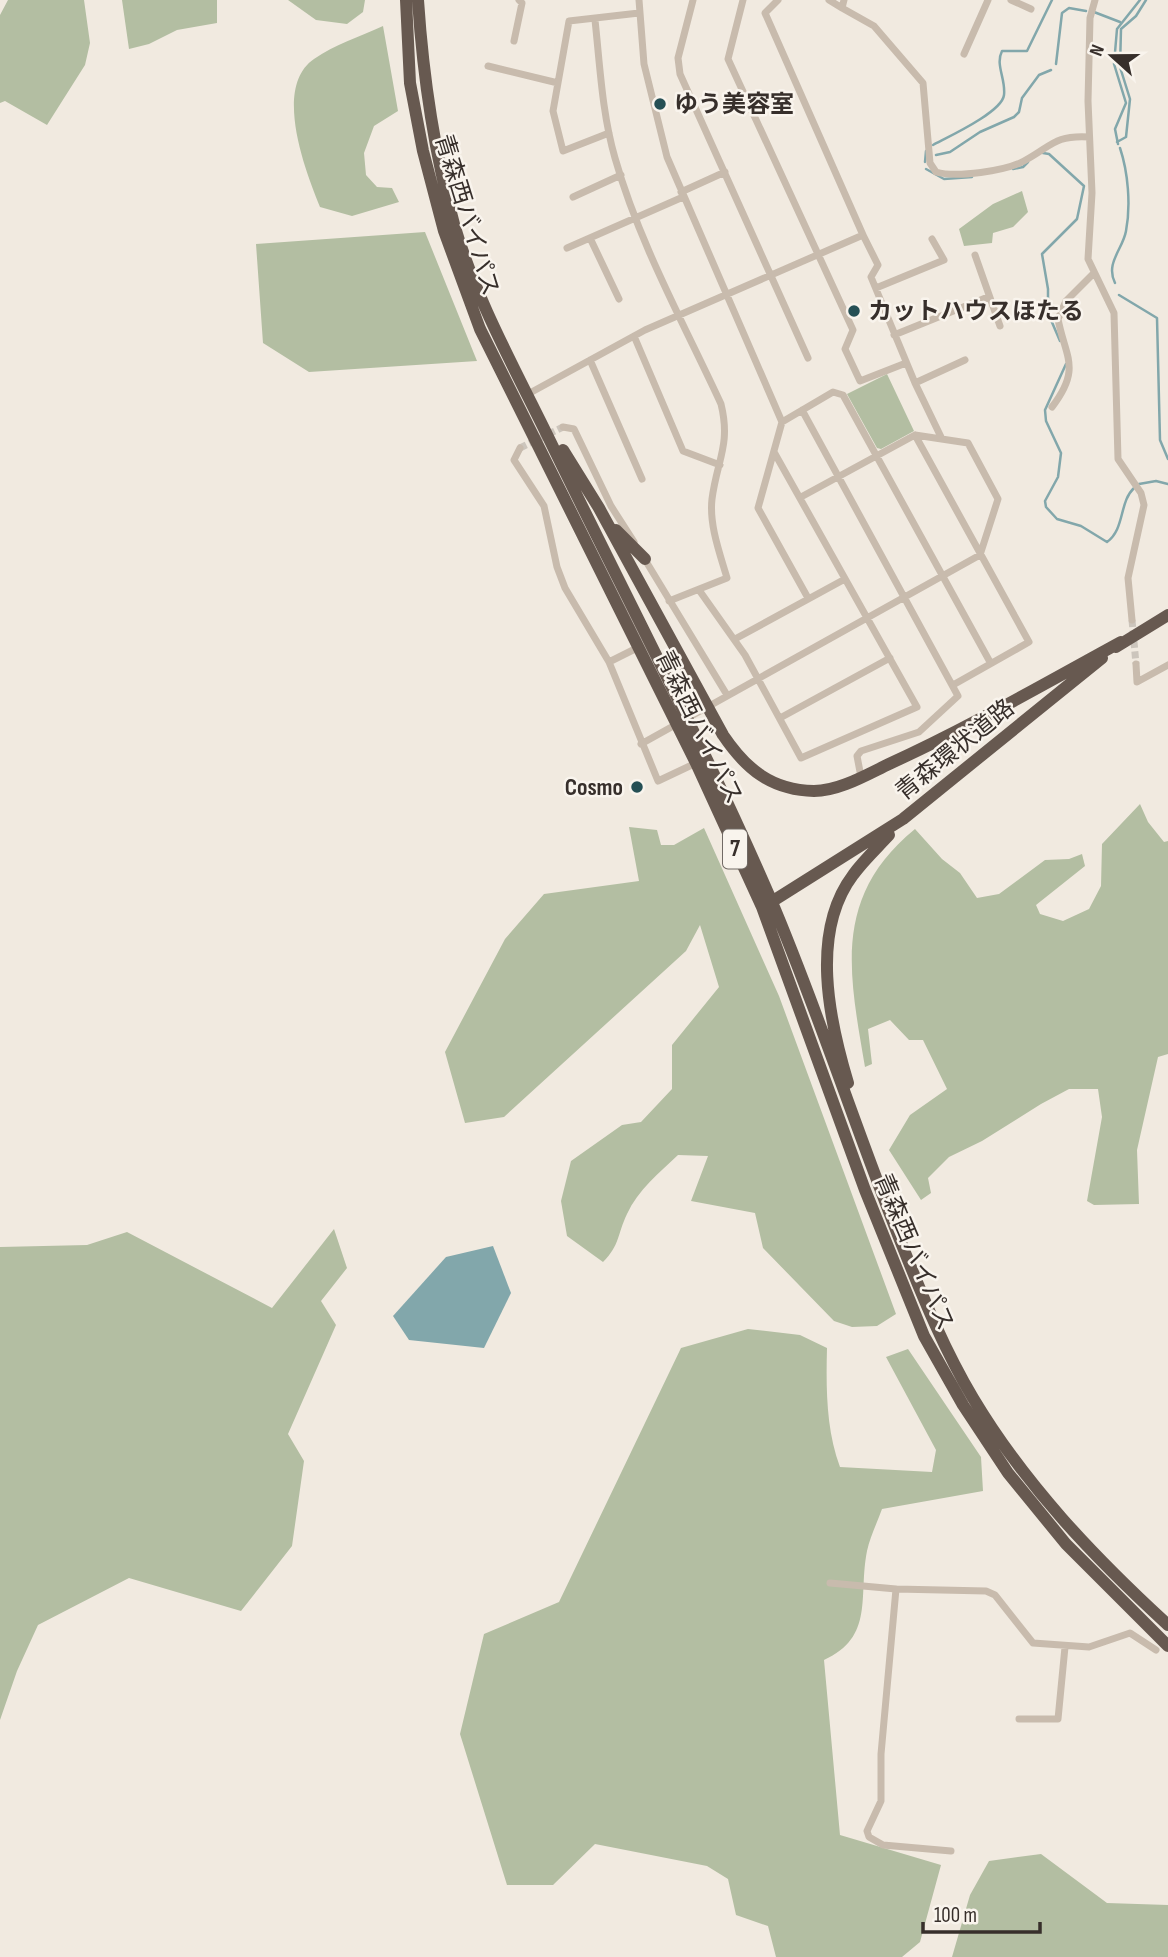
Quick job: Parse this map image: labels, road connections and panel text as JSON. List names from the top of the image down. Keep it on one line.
{"streets":{"highway":["青森西バイパス","青森環状道路","7"]},"crossings":[["青森西バイパス","青森環状道路"]],"places":["ゆう美容室","カットハウスほたる","Cosmo"],"scale_bar":"100 m","north":"left"}
